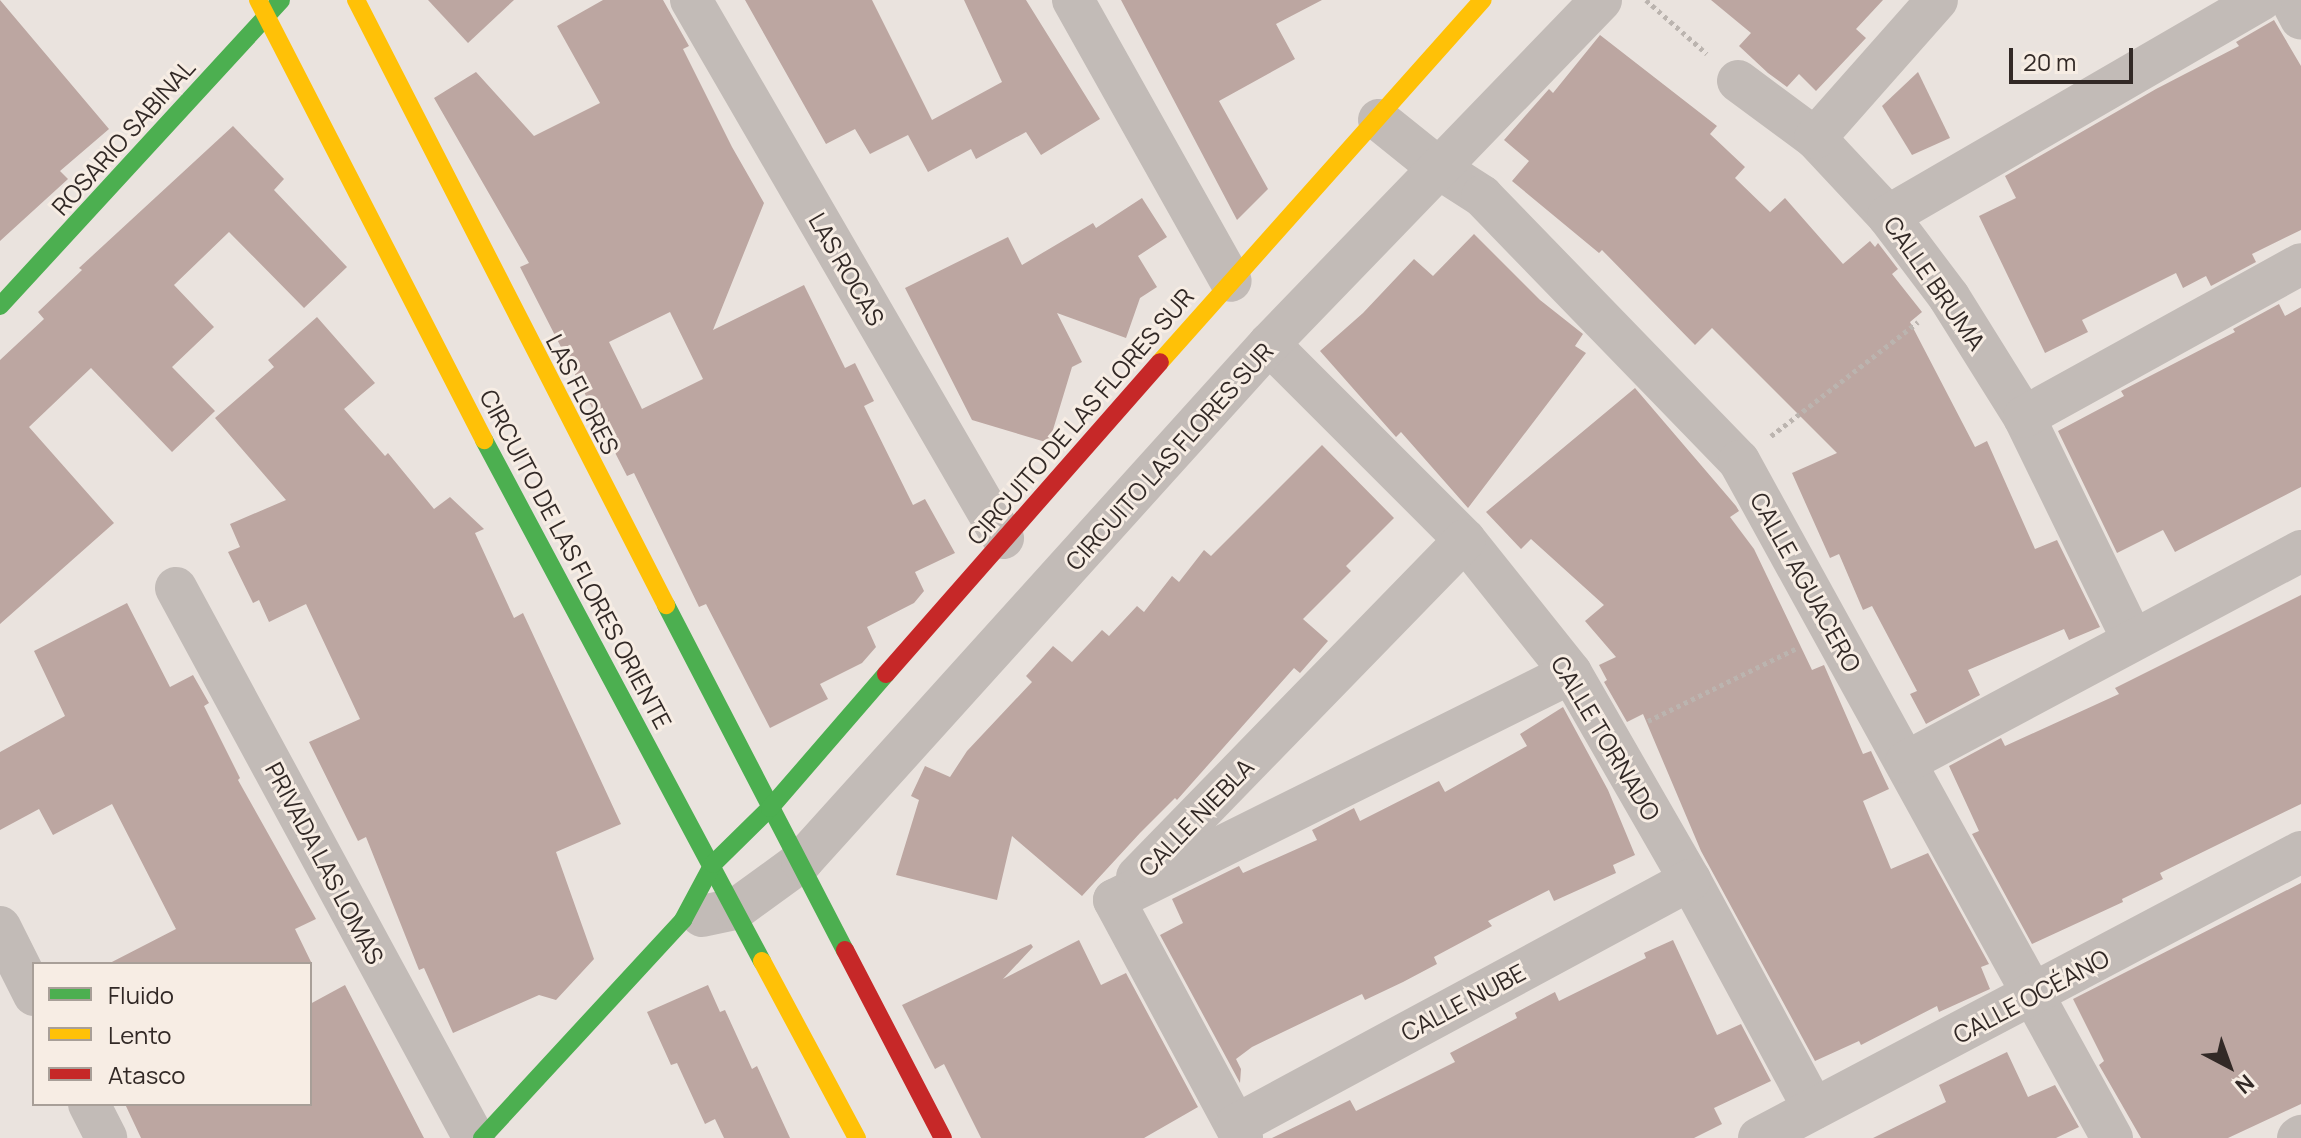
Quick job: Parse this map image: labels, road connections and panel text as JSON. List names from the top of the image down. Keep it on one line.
{"streets":{"main road":["ROSARIO SABINAL","LAS FLORES","CIRCUITO DE LAS FLORES SUR","CIRCUITO DE LAS FLORES ORIENTE"],"street":["LAS ROCAS","CALLE BRUMA","CIRCUITO LAS FLORES SUR","CALLE AGUACERO","CALLE TORNADO","CALLE NIEBLA","PRIVADA LAS LOMAS","CALLE OCÉANO","CALLE NUBE"]},"crossings":[["ROSARIO SABINAL","CIRCUITO DE LAS FLORES ORIENTE"],["LAS ROCAS","CIRCUITO DE LAS FLORES SUR"],["LAS FLORES","CIRCUITO DE LAS FLORES SUR"],["LAS FLORES","CIRCUITO LAS FLORES SUR"],["CIRCUITO DE LAS FLORES SUR","CIRCUITO DE LAS FLORES ORIENTE"],["CIRCUITO DE LAS FLORES SUR","CALLE AGUACERO"],["CIRCUITO LAS FLORES SUR","CIRCUITO DE LAS FLORES ORIENTE"],["CIRCUITO LAS FLORES SUR","CALLE AGUACERO"],["CIRCUITO LAS FLORES SUR","CALLE TORNADO"],["CALLE AGUACERO","CALLE OCÉANO"],["CALLE TORNADO","CALLE NIEBLA"],["CALLE TORNADO","CALLE OCÉANO"],["CALLE TORNADO","CALLE NUBE"]],"legend":["Fluido","Lento","Atasco"],"scale_bar":"20 m","north":"bottom right"}
